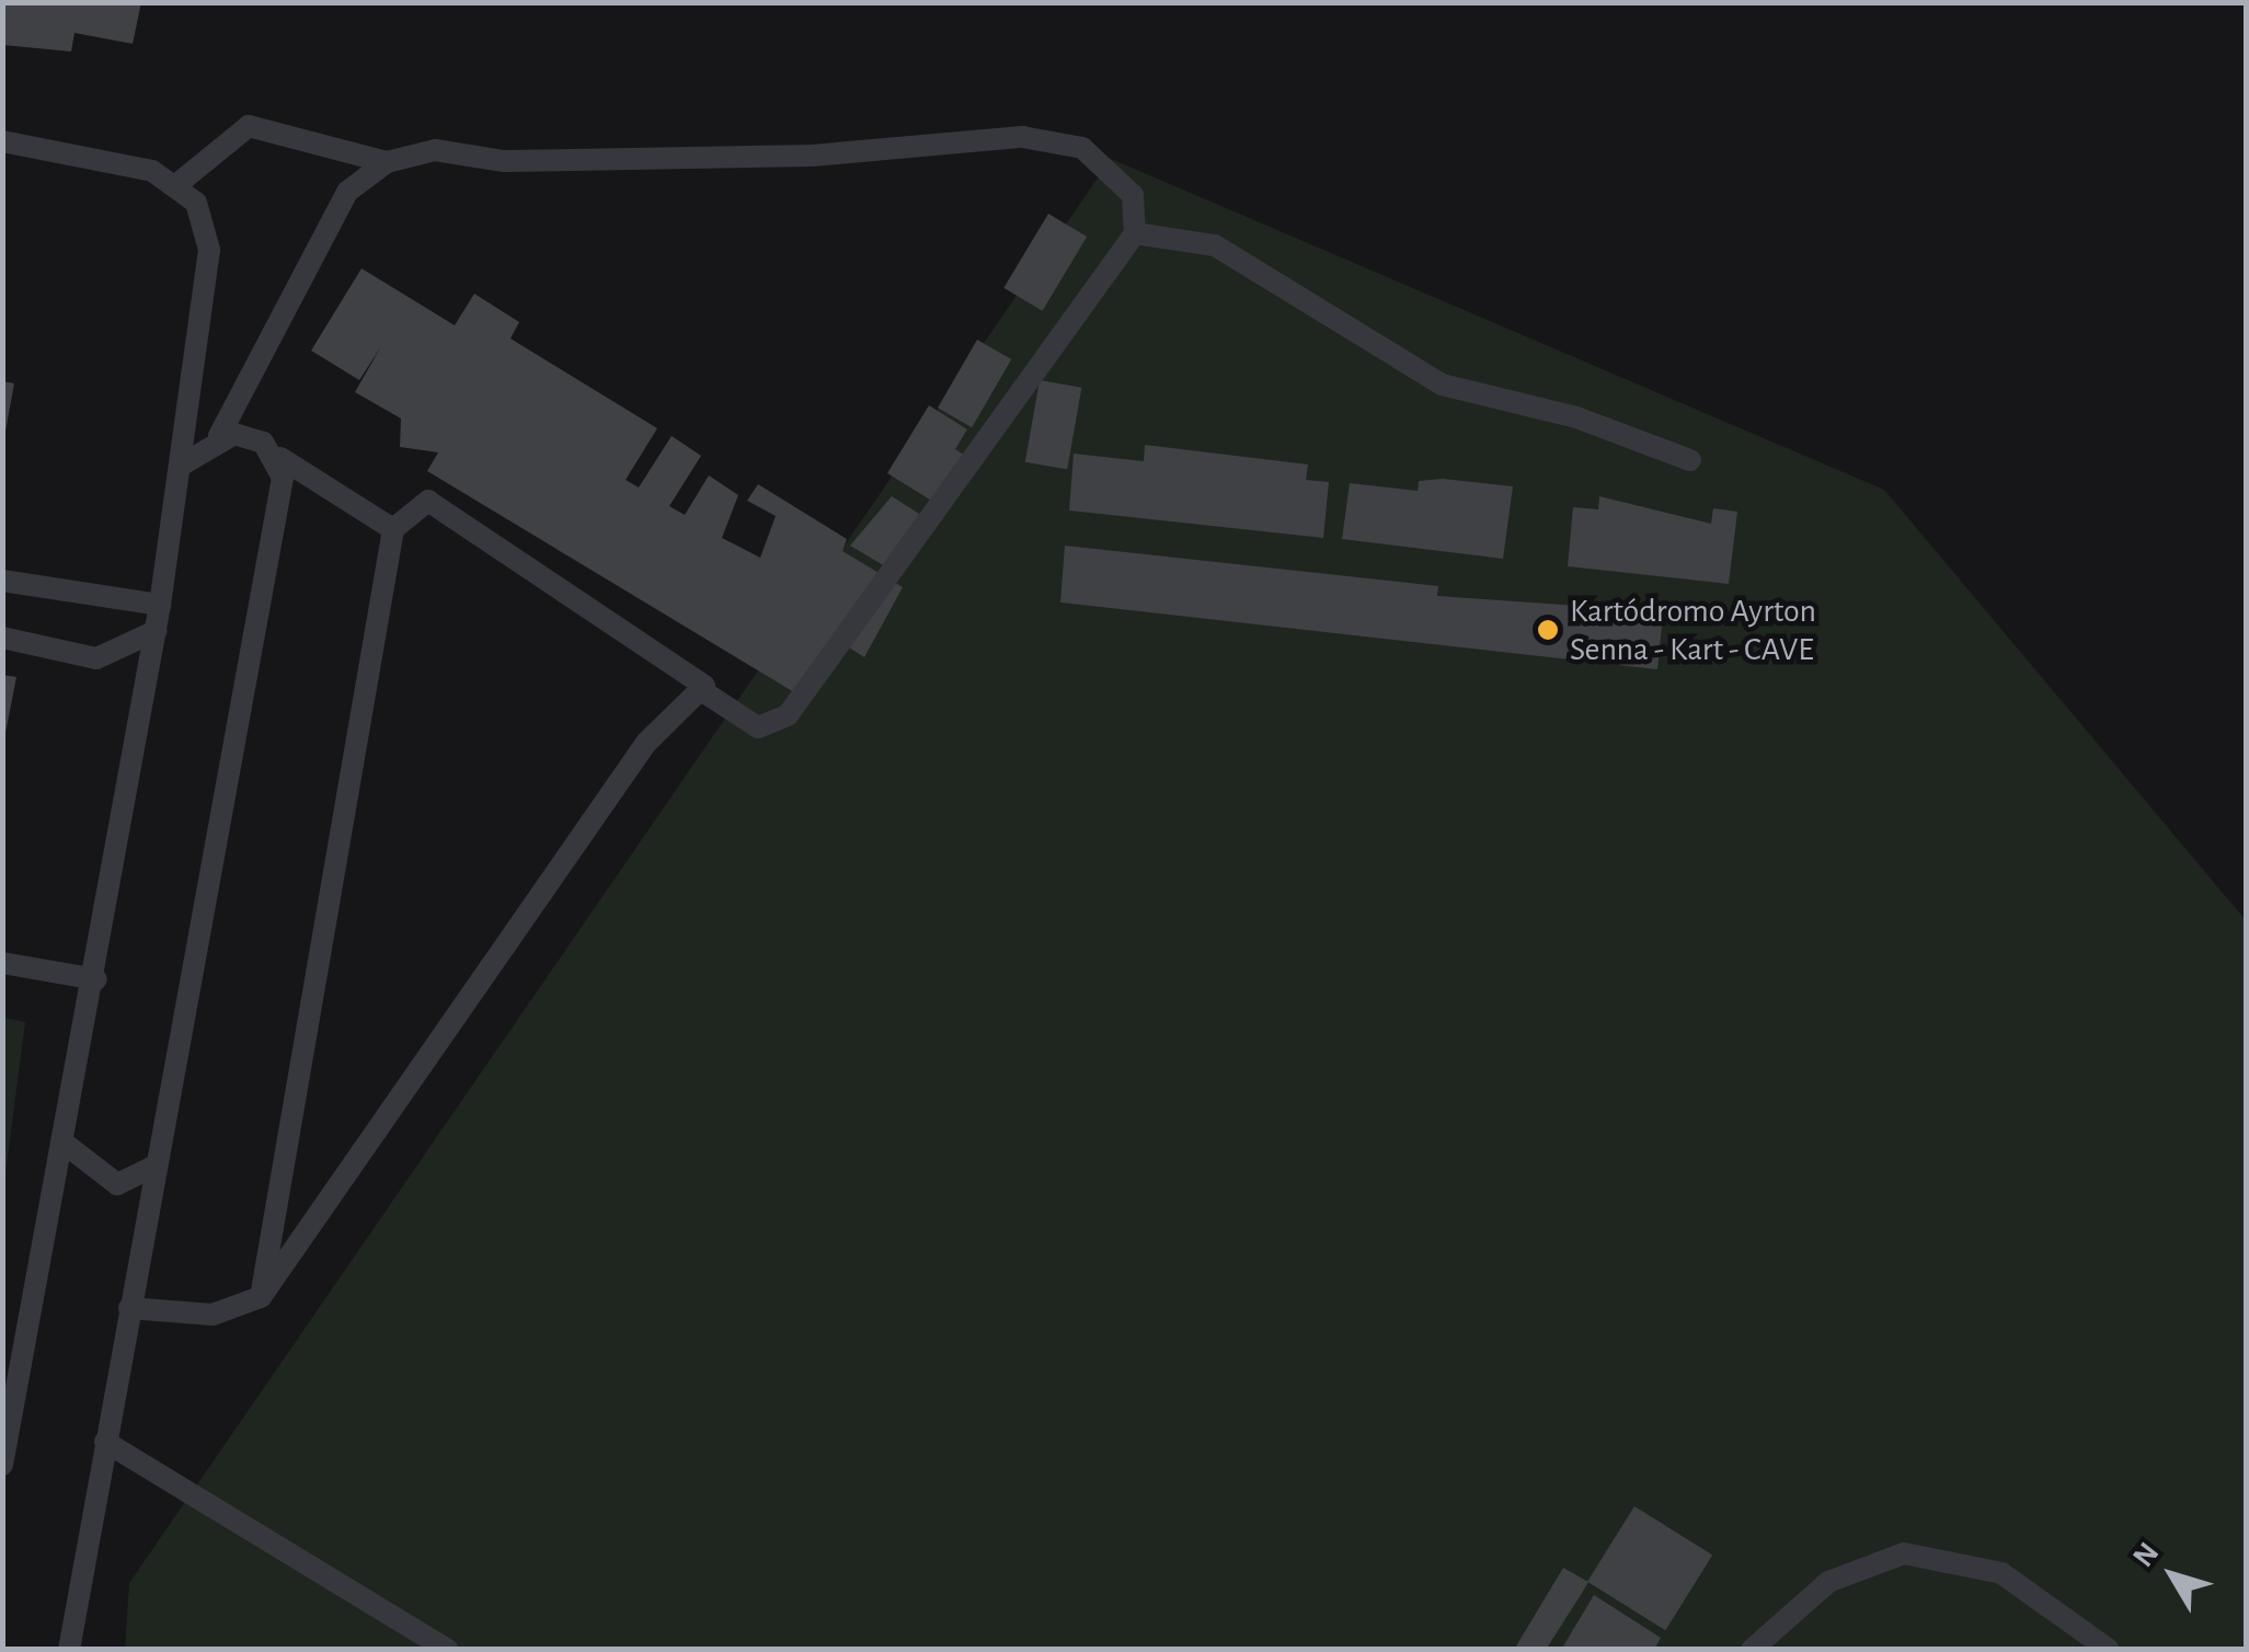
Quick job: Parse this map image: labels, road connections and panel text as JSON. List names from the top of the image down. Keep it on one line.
{"places":["Kartódromo Ayrton Senna - Kart - CAVE"],"north":"top left"}
